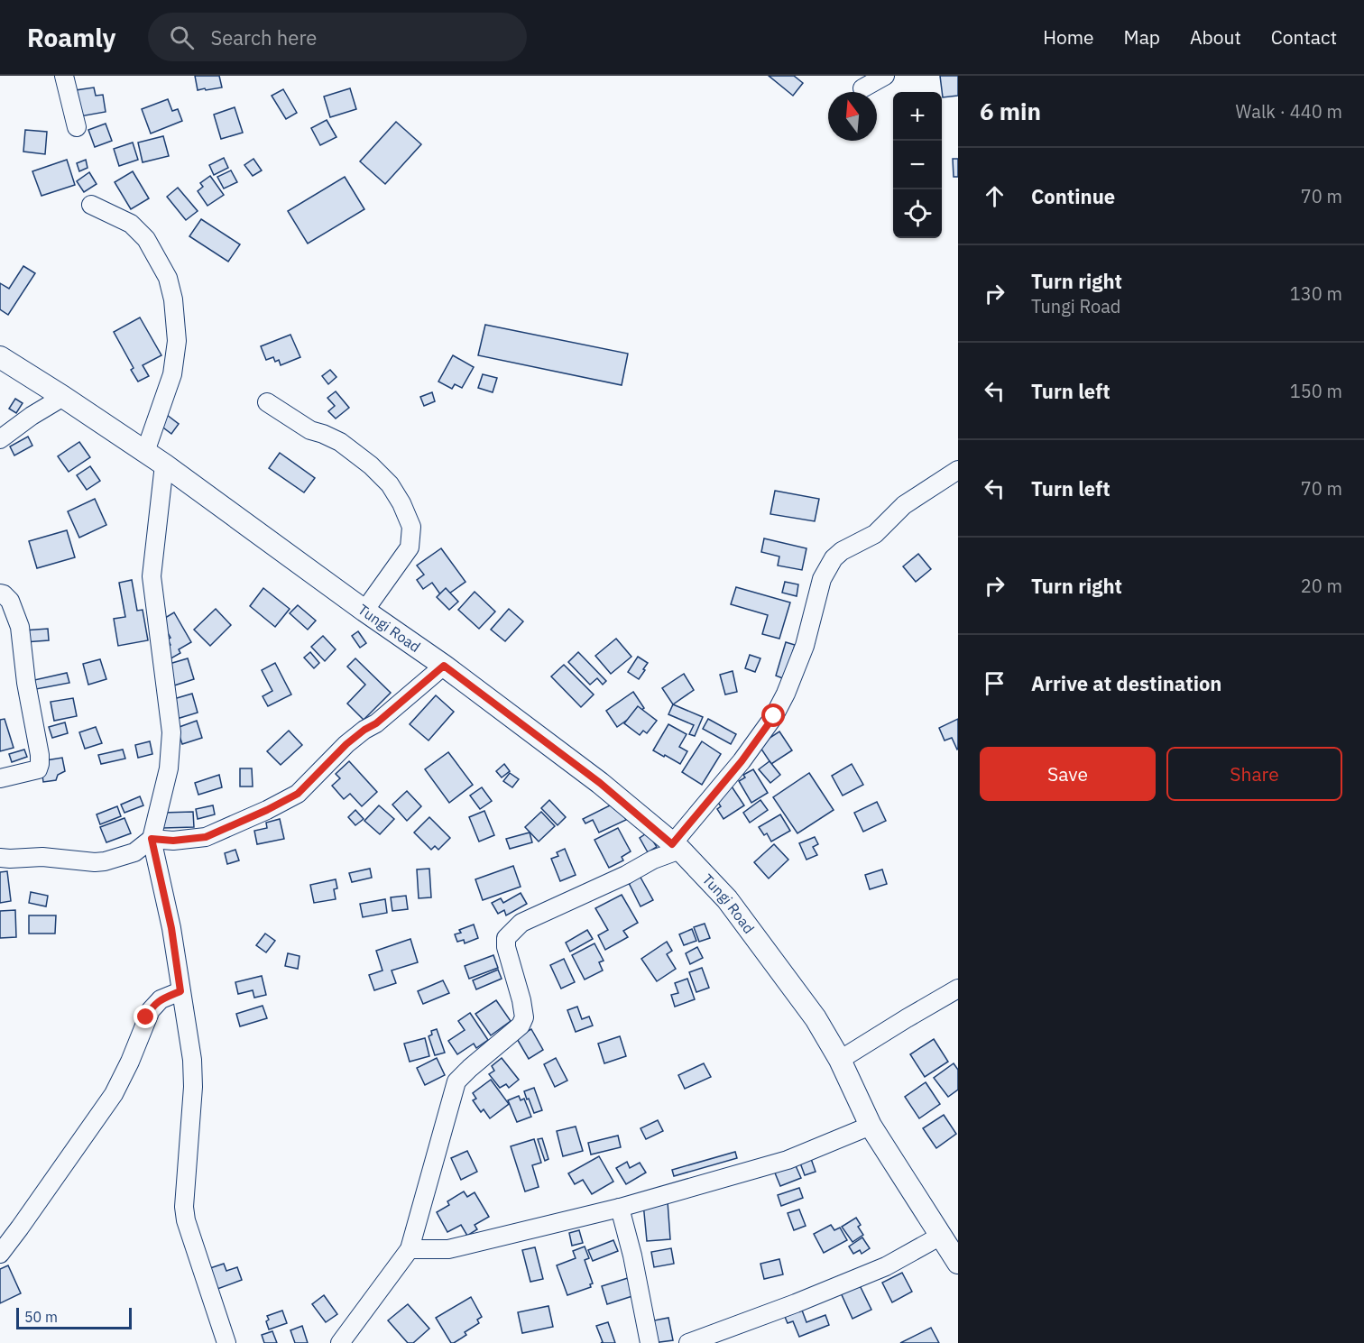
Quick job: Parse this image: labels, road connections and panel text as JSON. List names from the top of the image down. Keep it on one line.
{"streets":{"main road":["Tungi Road"]},"scale_bar":"50 m","north":"top","page":{"header":"Roamly","search":"Search here","nav":["Home","Map","About","Contact"],"heading":["6 min","Walk · 440 m"],"map_buttons":["+","−"],"list":[["Continue","70 m"],["Turn right","Tungi Road","130 m"],["Turn left","150 m"],["Turn left","70 m"],["Turn right","20 m"],"Arrive at destination"],"buttons":["Save","Share"],"scale":"50 m"}}
